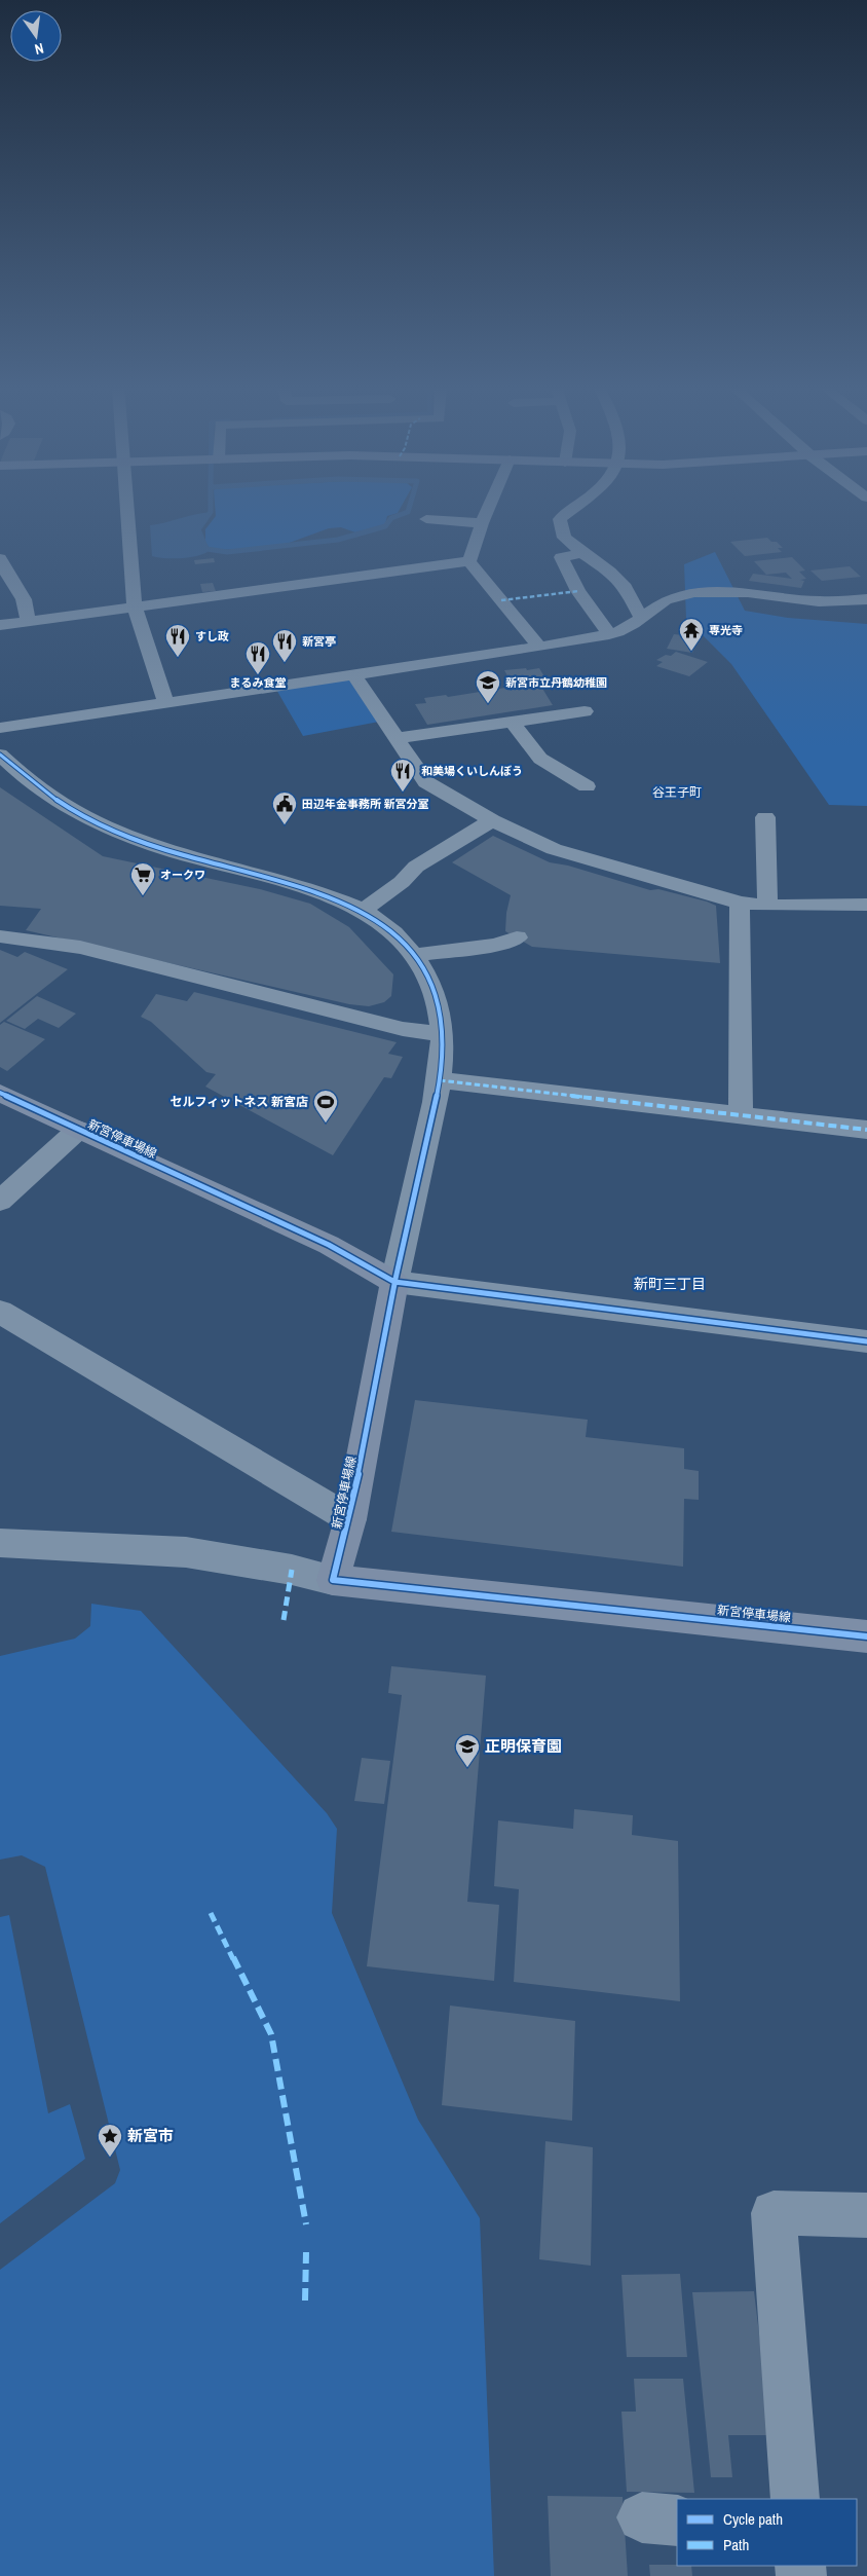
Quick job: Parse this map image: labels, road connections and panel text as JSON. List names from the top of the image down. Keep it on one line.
{"streets":{"main road":["新宮停車場線"]},"districts":["谷王子町","新町三丁目"],"places":{"temple":["専光寺"],"restaurant":["すし政","新宮亭","まるみ食堂","和美場くいしんぼう"],"school or university":["新宮市立丹鶴幼稚園","正明保育園"],"public building":["田辺年金事務所 新宮分室"],"supermarket":["オークワ"],"sports":["セルフィットネス 新宮店"],"place":["新宮市"]},"legend":["Cycle path","Path"],"north":"bottom"}
